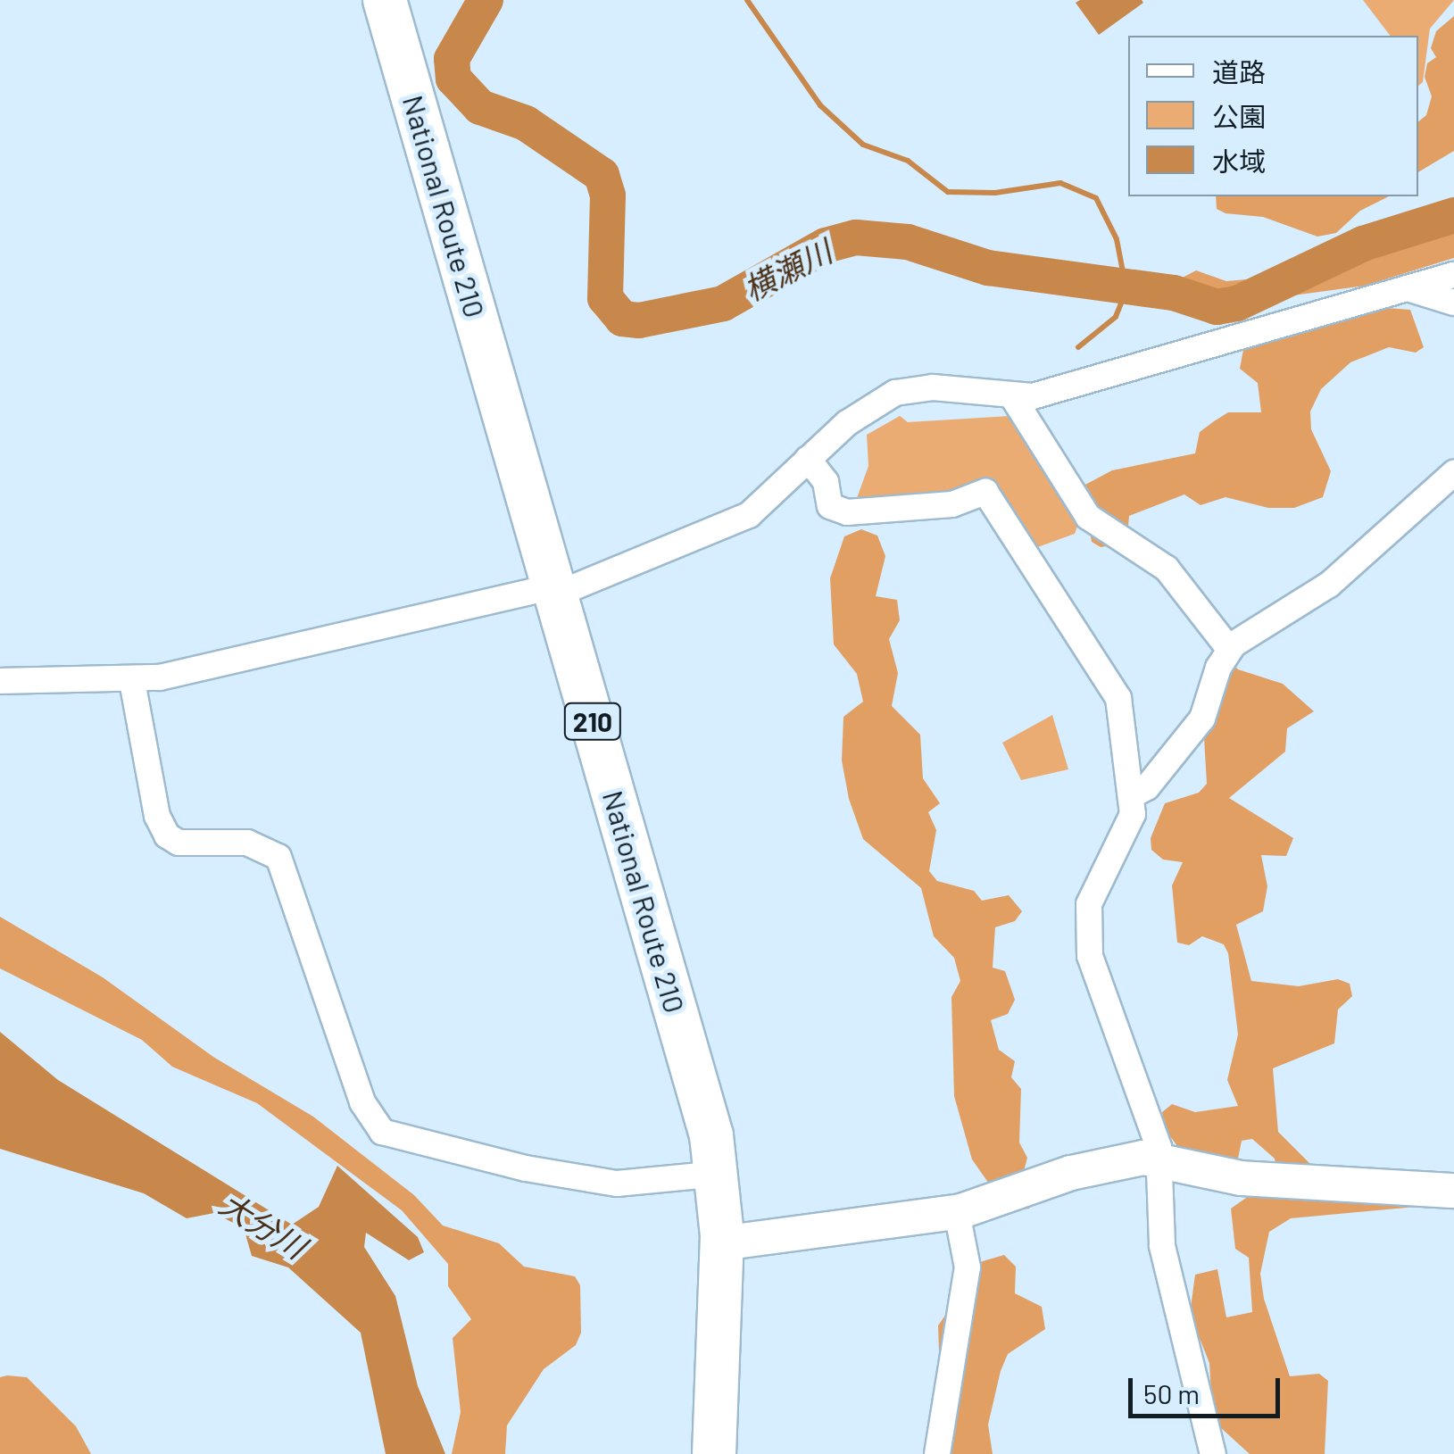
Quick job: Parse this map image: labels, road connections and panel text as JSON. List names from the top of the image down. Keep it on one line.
{"streets":{"highway":["National Route 210","210"]},"water":["横瀬川","大分川"],"legend":["道路","公園","水域"],"scale_bar":"50 m"}
